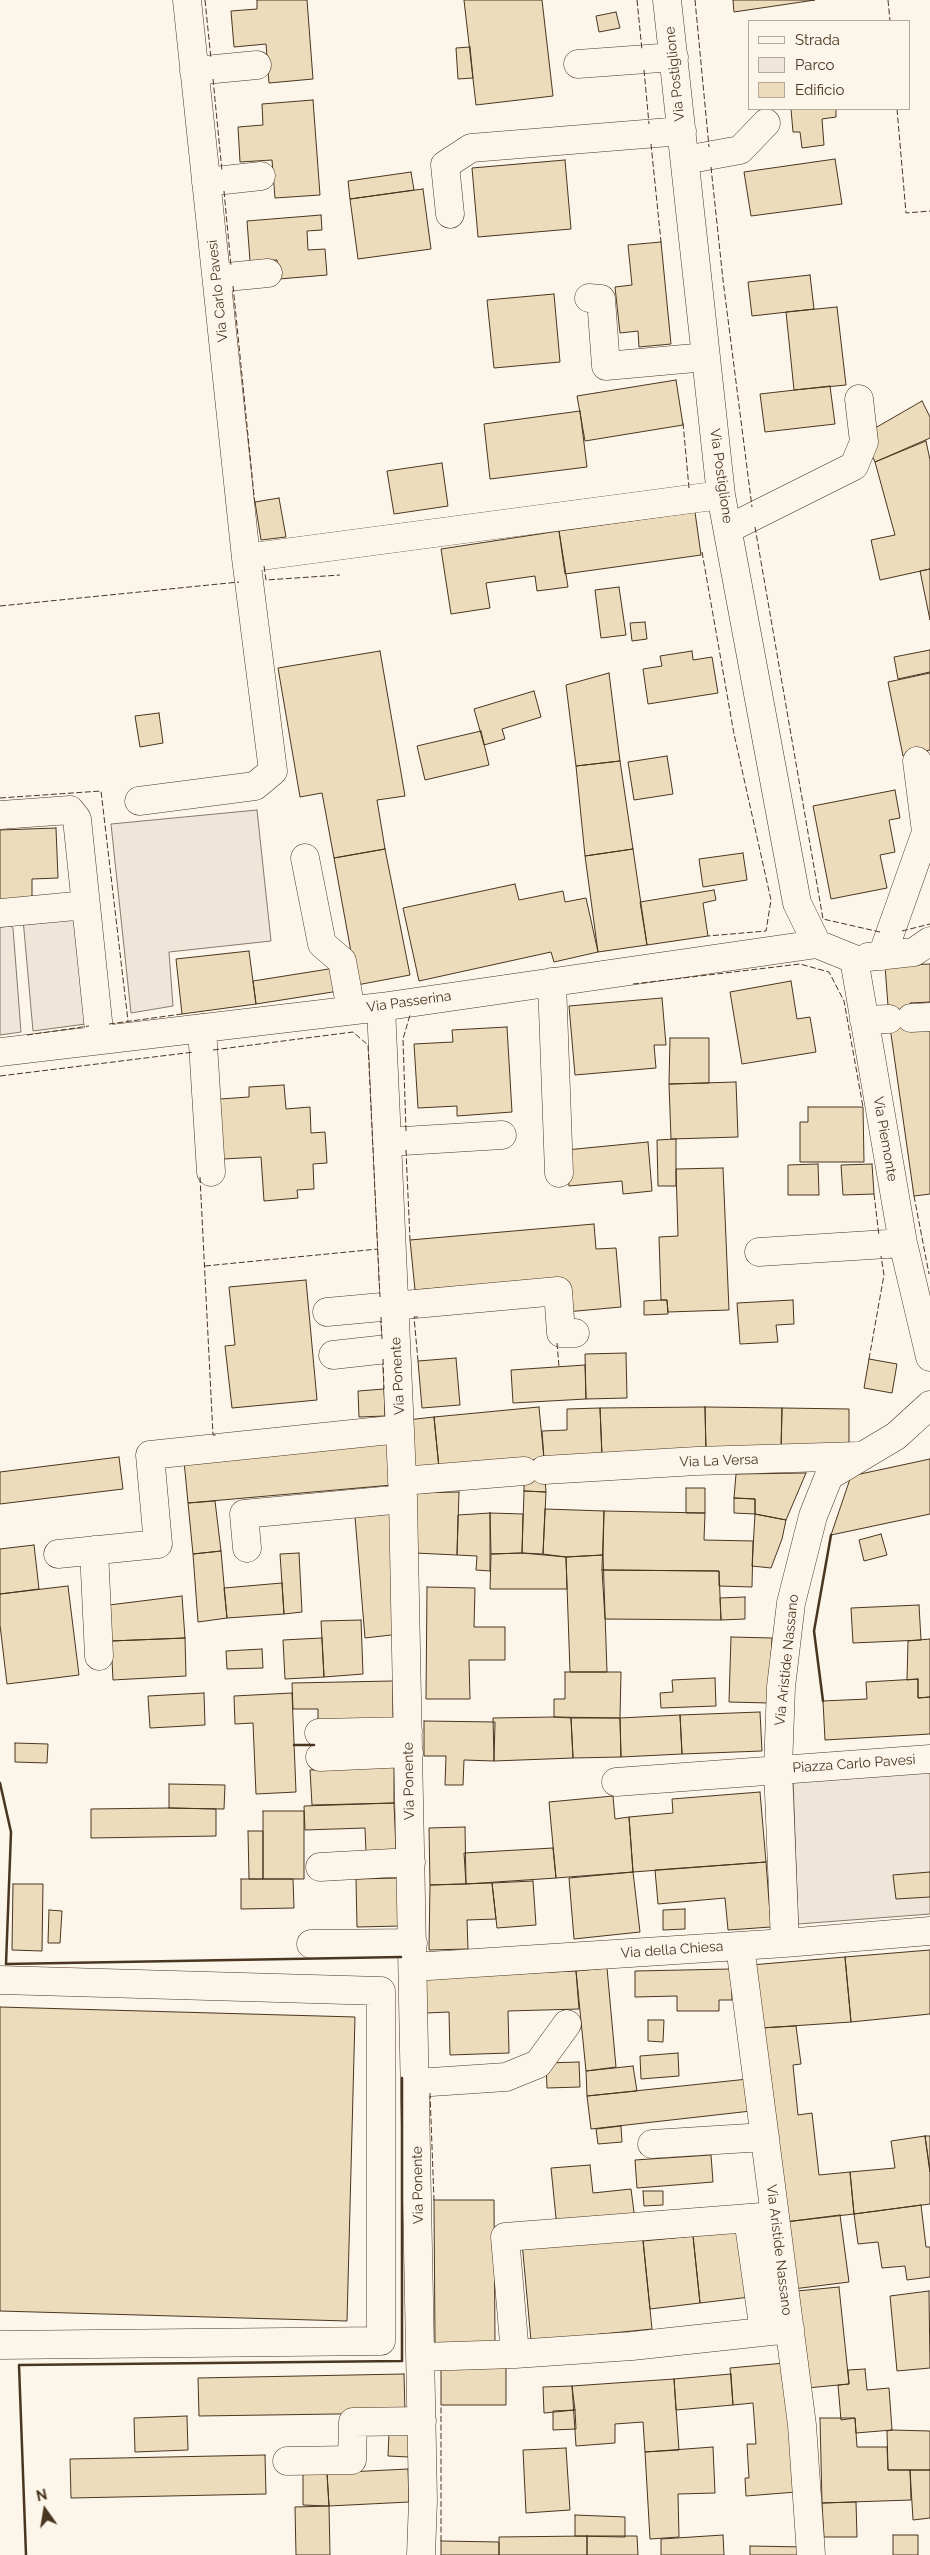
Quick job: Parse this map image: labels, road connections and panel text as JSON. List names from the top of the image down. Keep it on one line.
{"streets":{"street":["Via Postiglione","Via Carlo Pavesi","Via Passerina","Via Piemonte","Via Ponente","Via La Versa","Via Aristide Nassano","Piazza Carlo Pavesi","Via della Chiesa"]},"crossings":[["Via Postiglione","Via Passerina"],["Via Passerina","Via Ponente"],["Via Ponente","Via La Versa"],["Via Ponente","Via della Chiesa"],["Via La Versa","Via Aristide Nassano"],["Via Aristide Nassano","Piazza Carlo Pavesi"],["Via Aristide Nassano","Via della Chiesa"]],"legend":["Strada","Parco","Edificio"],"north":"top"}
